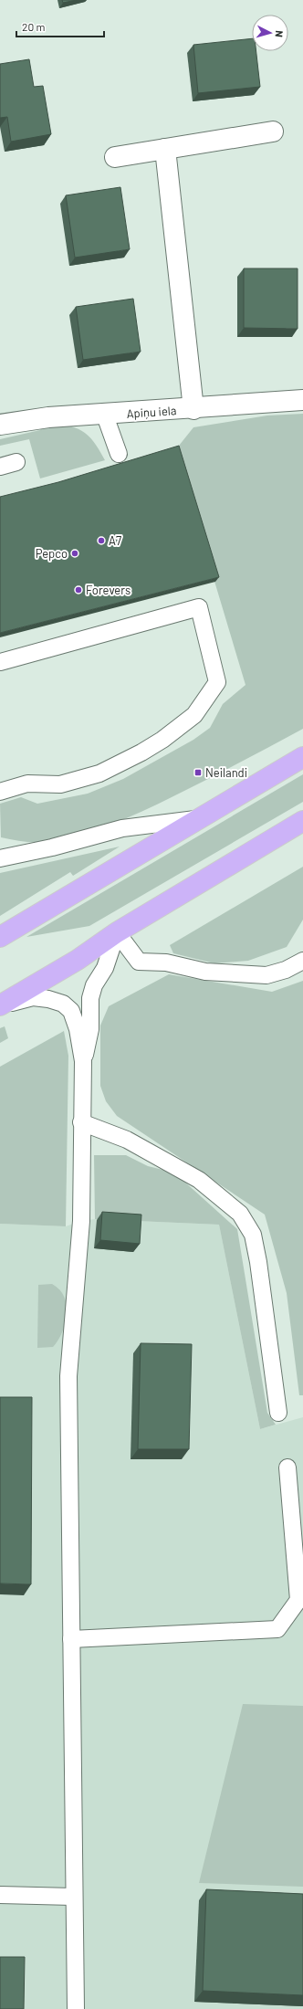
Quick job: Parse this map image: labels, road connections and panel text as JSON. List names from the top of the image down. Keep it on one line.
{"streets":{"street":["Apiņu iela"]},"places":{"other":["A7","Pepco","Forevers"],"transit":["Neilandi"]},"scale_bar":"20 m","north":"right"}
